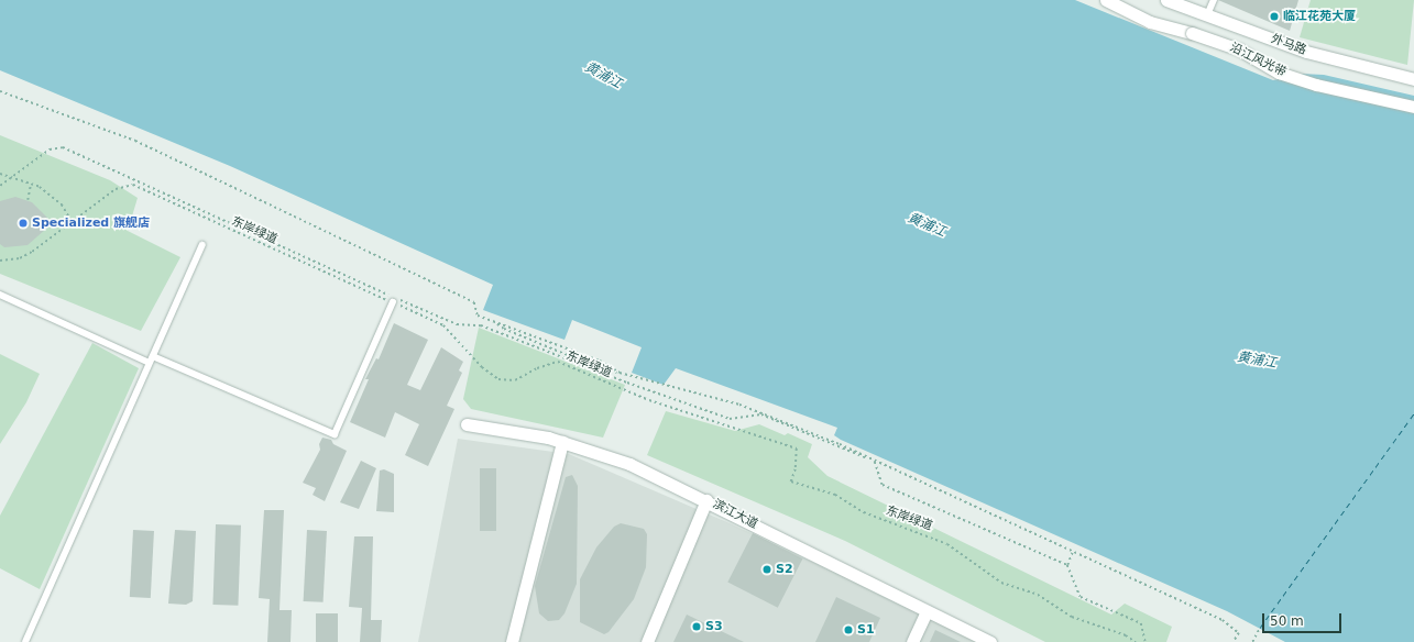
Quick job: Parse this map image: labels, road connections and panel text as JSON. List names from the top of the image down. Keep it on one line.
{"streets":{"street":["外马路","沿江风光带","滨江大道"],"path":["东岸绿道"]},"water":["黄浦江"],"places":["临江花苑大厦","Specialized 旗舰店","S2","S3","S1"],"scale_bar":"50 m"}
